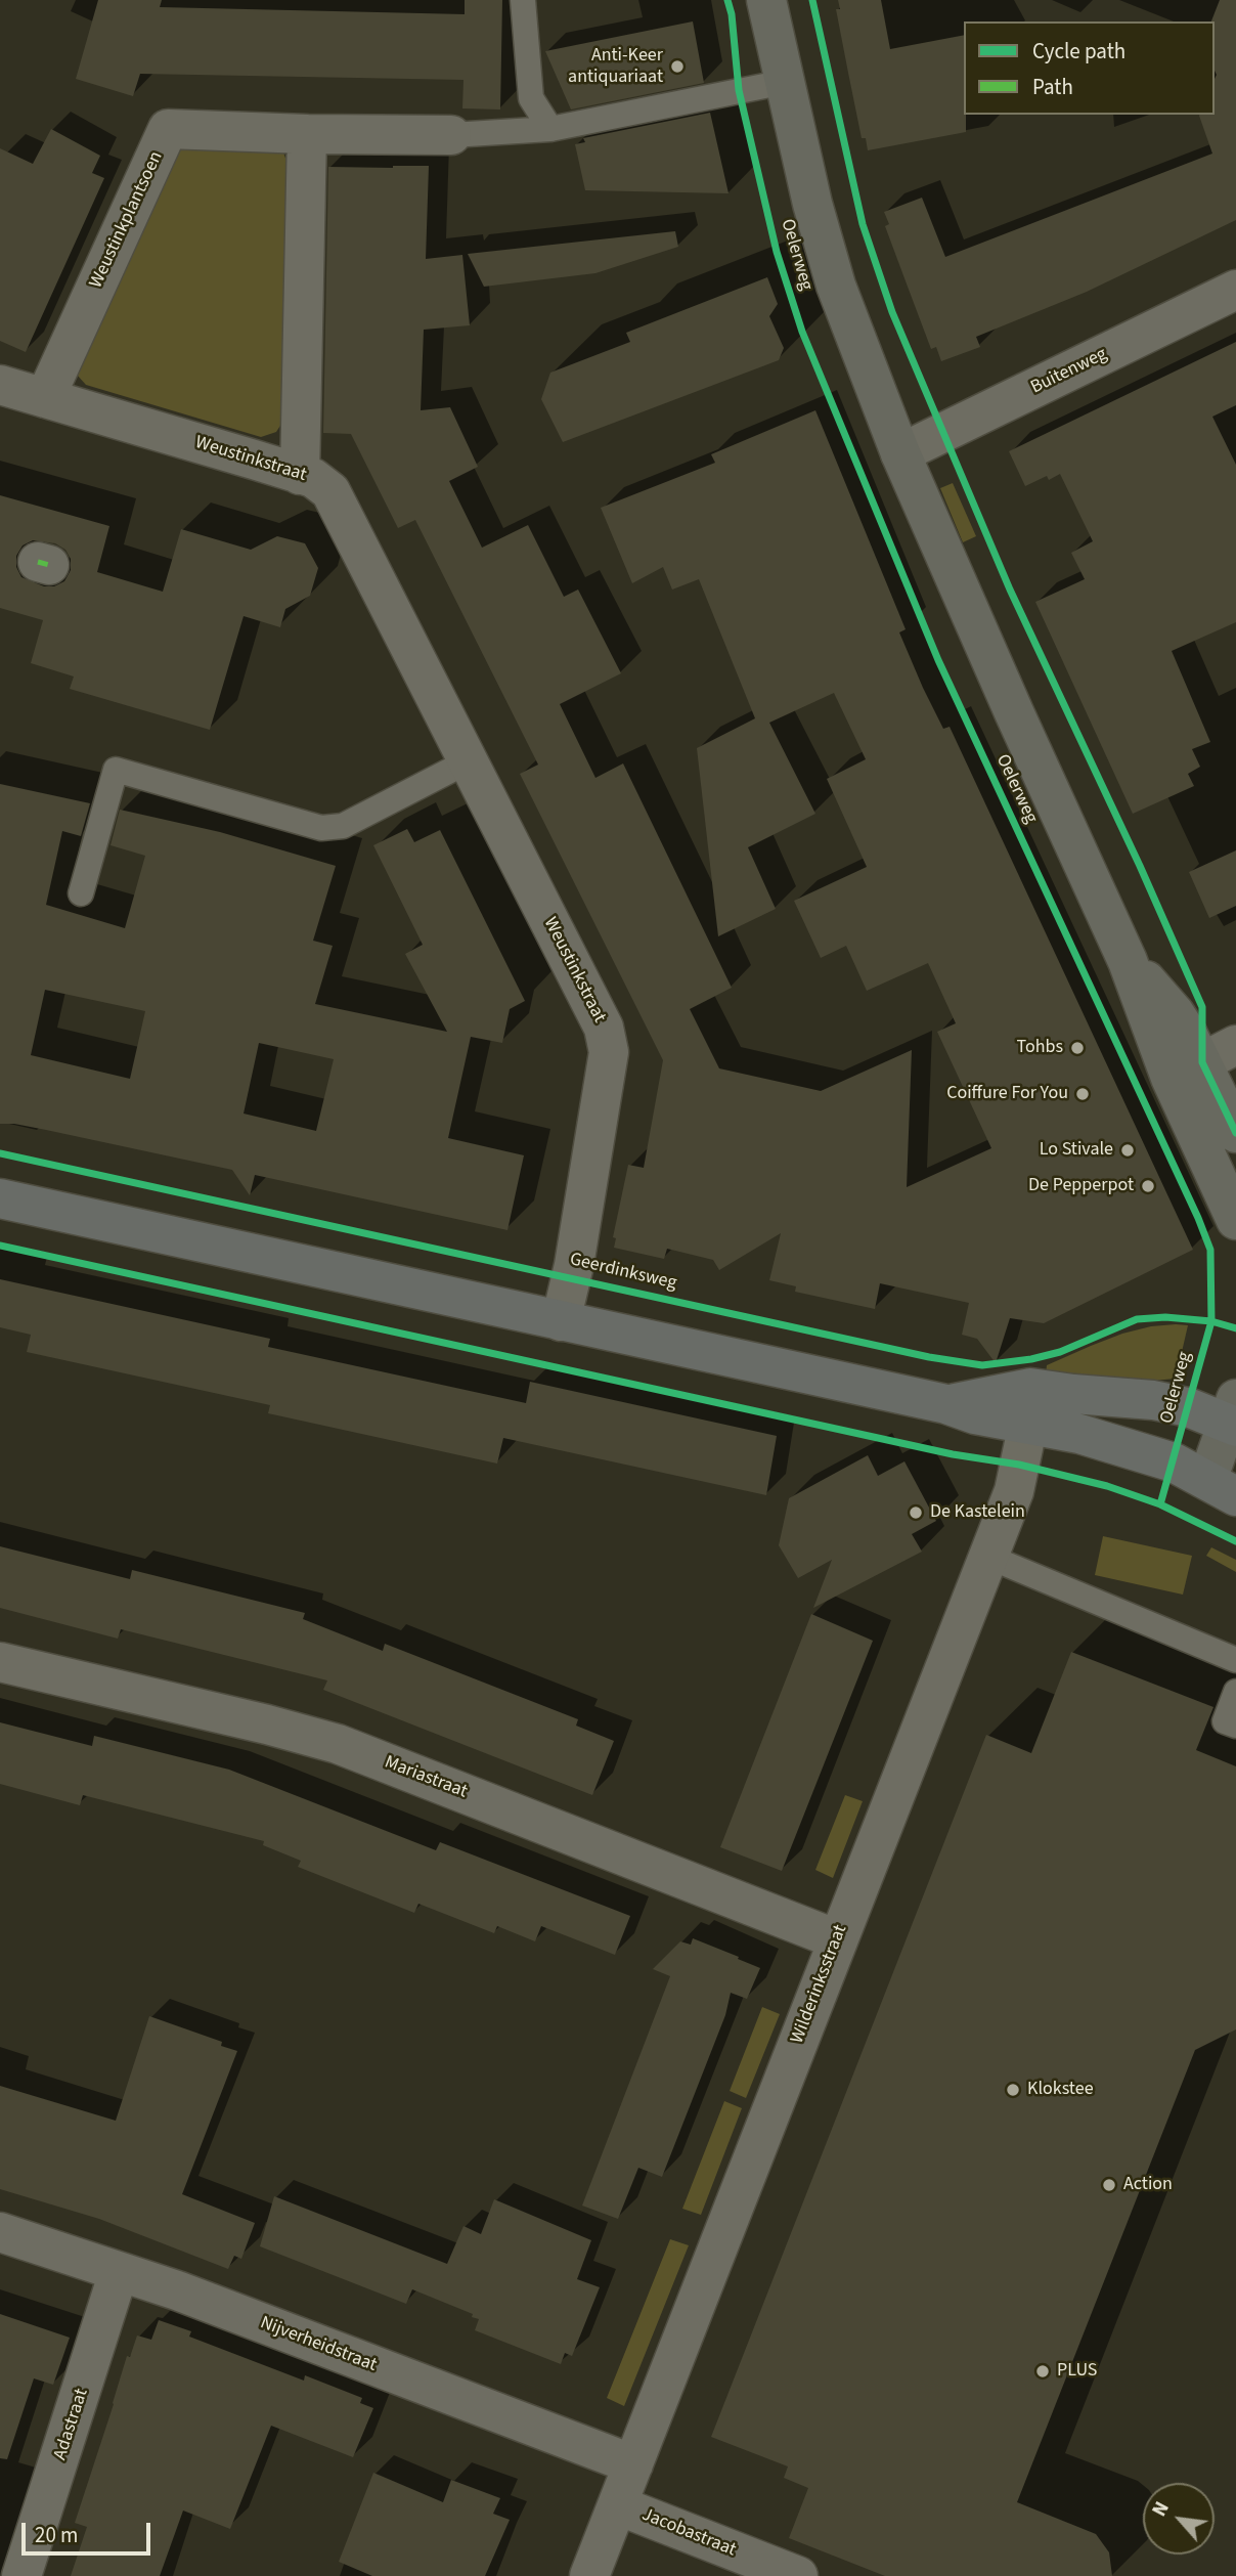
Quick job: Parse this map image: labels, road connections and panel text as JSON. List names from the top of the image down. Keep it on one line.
{"streets":{"main road":["Oelerweg"],"street":["Weustinkplantsoen","Buitenweg","Weustinkstraat","Mariastraat","Wilderinksstraat","Nijverheidstraat","Adastraat","Jacobastraat"],"cycle path":["Geerdinksweg"]},"crossings":[["Weustinkplantsoen","Weustinkstraat"],["Oelerweg","Buitenweg"],["Mariastraat","Wilderinksstraat"],["Wilderinksstraat","Nijverheidstraat"],["Wilderinksstraat","Jacobastraat"],["Nijverheidstraat","Adastraat"]],"places":["Anti-Keer antiquariaat","Tohbs","Coiffure For You","Lo Stivale","De Pepperpot","De Kastelein","Klokstee","Action","PLUS"],"legend":["Cycle path","Path"],"scale_bar":"20 m","north":"top left"}
